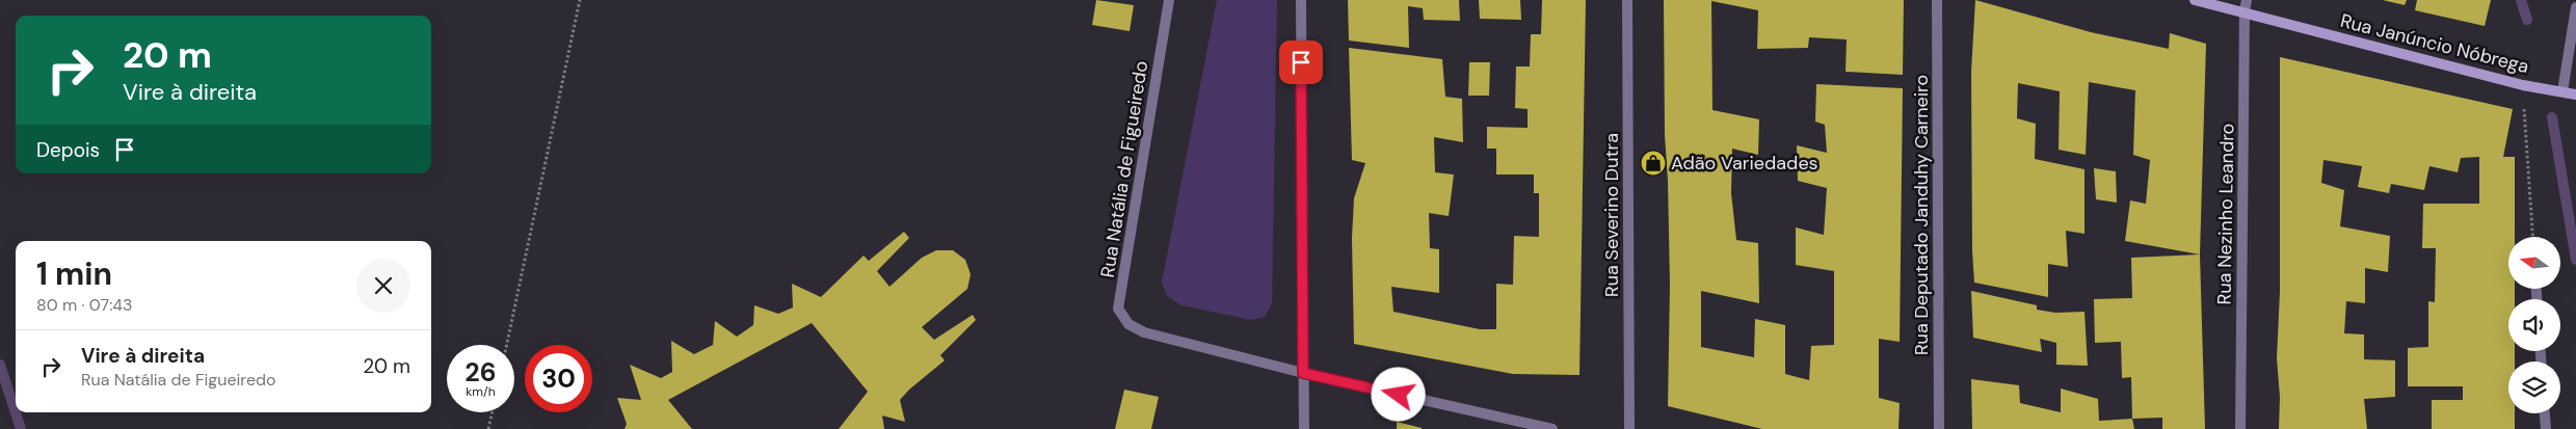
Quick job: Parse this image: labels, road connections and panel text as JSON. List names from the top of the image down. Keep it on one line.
{"streets":{"street":["Rua Janúncio Nóbrega","Rua Natália de Figueiredo","Rua Nezinho Leandro","Rua Severino Dutra","Rua Deputado Janduhy Carneiro"]},"crossings":[["Rua Janúncio Nóbrega","Rua Nezinho Leandro"]],"places":{"shop":["Adão Variedades"]},"north":"left","page":{"turn":["20 m","Vire à direita"],"then":"Depois","heading":["1 min","80 m · 07:43"],"list":[{"name":"Vire à direita","note":"Rua Natália de Figueiredo","value":"20 m"}],"speed":"26 km/h","limit":"30"}}
